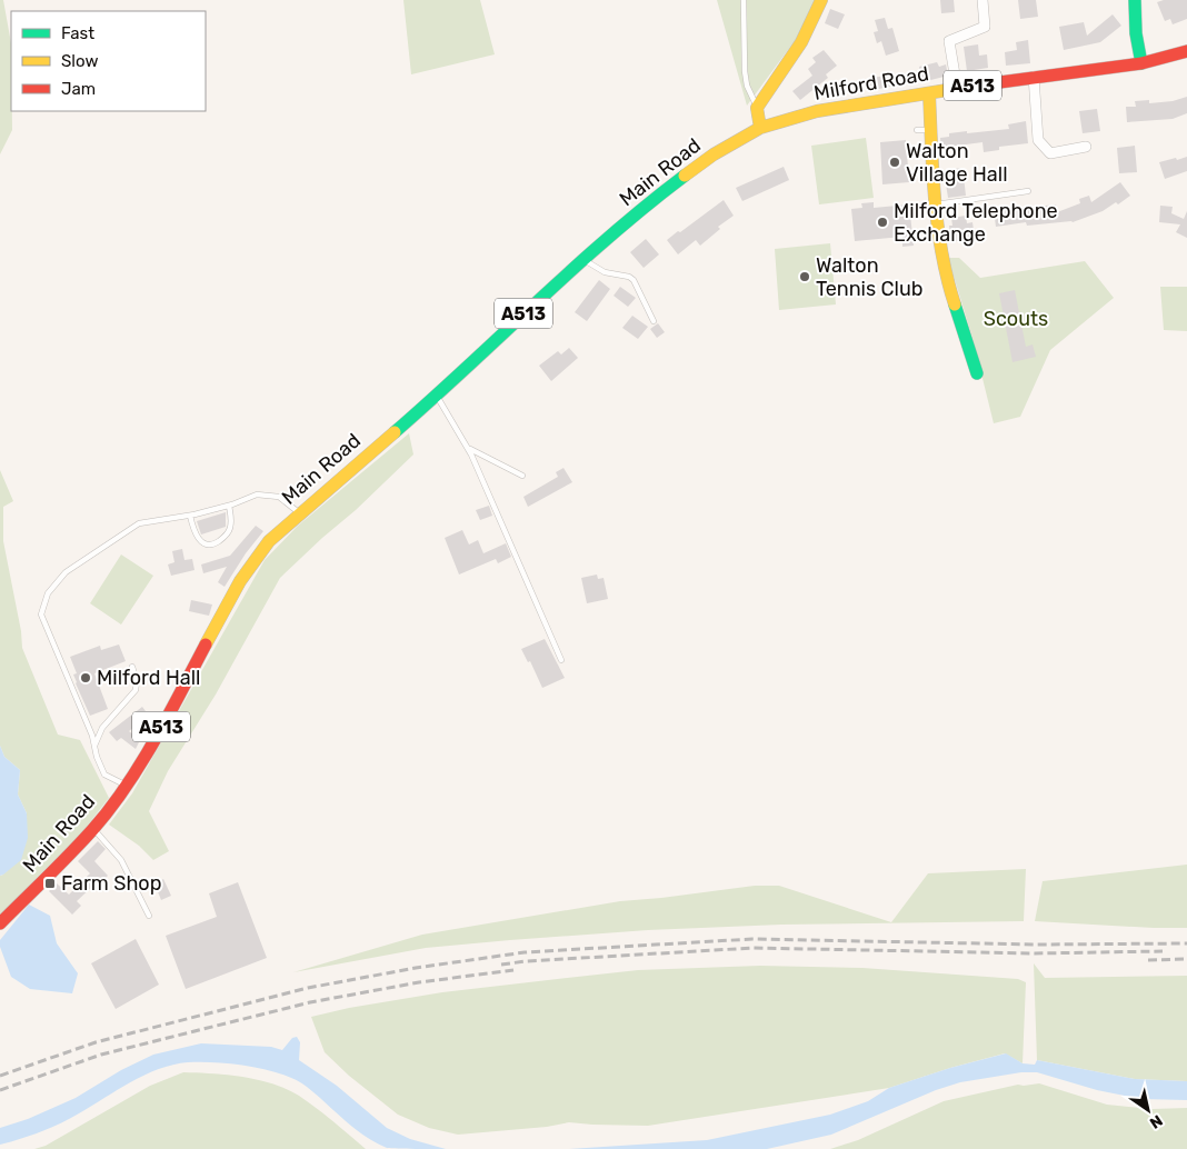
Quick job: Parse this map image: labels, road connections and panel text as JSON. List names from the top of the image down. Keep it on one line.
{"streets":{"main road":["Milford Road","A513","Main Road"]},"crossings":[["Milford Road","Main Road"]],"parks":["Scouts"],"places":{"other":["Walton Village Hall","Milford Telephone Exchange","Walton Tennis Club","Milford Hall"],"transit":["Farm Shop"]},"legend":["Fast","Slow","Jam"],"north":"bottom right"}
